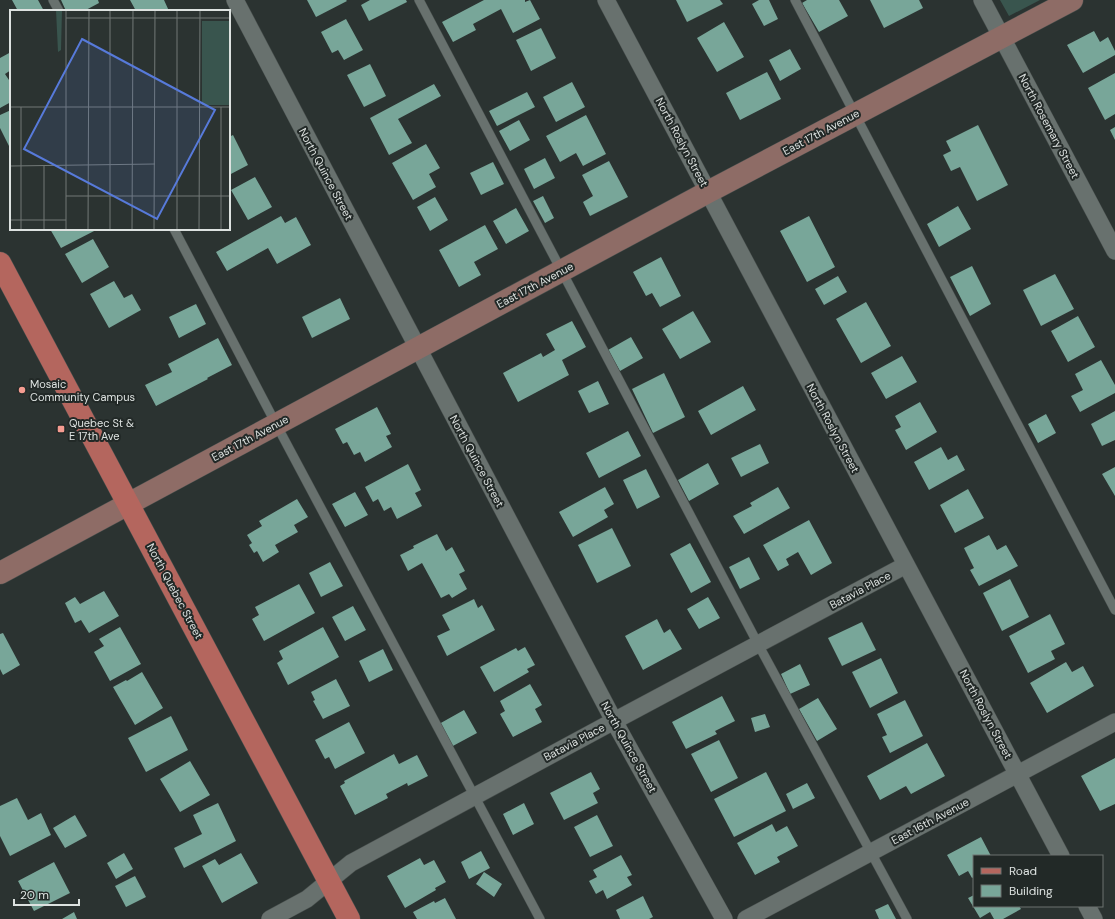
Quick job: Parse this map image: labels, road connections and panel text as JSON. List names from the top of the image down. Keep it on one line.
{"streets":{"main road":["North Quebec Street"],"street":["North Rosemary Street","East 17th Avenue","North Roslyn Street","North Quince Street","Batavia Place","East 16th Avenue"]},"crossings":[["North Rosemary Street","East 17th Avenue"],["East 17th Avenue","North Roslyn Street"],["East 17th Avenue","North Quince Street"],["East 17th Avenue","North Quebec Street"],["North Roslyn Street","Batavia Place"],["North Roslyn Street","East 16th Avenue"],["North Quince Street","Batavia Place"],["Batavia Place","North Quebec Street"]],"places":{"other":["Mosaic Community Campus"],"transit":["Quebec St & E 17th Ave"]},"legend":["Road","Building"],"scale_bar":"20 m"}
